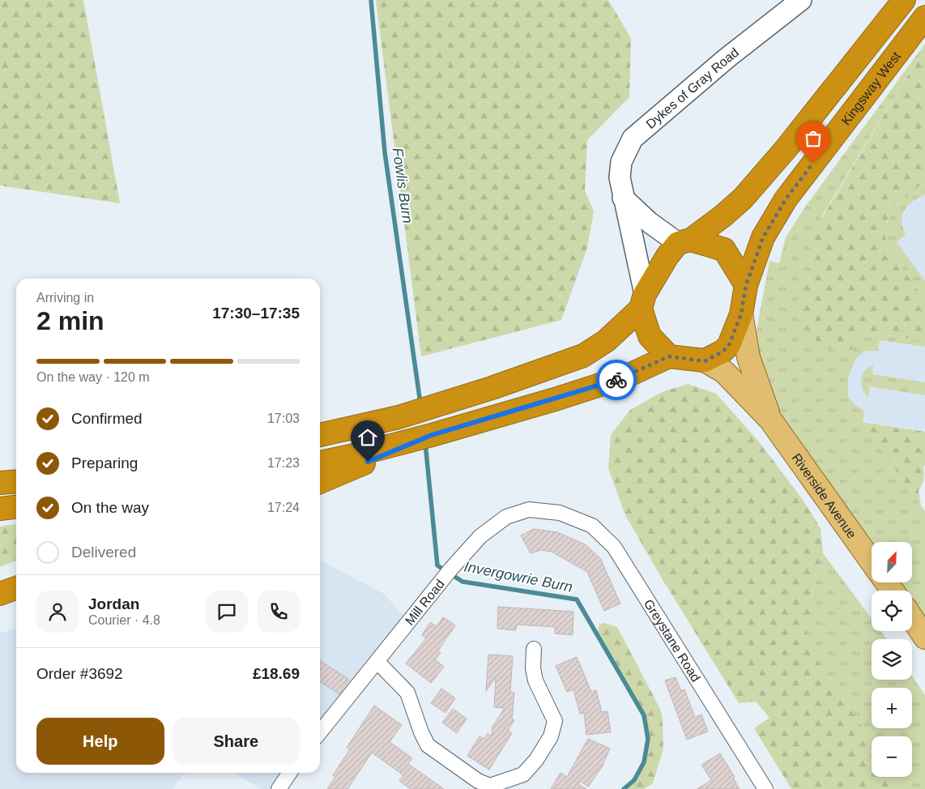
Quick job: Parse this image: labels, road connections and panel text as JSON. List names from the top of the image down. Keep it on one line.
{"streets":{"highway":["Kingsway West"],"main road":["Riverside Avenue"],"street":["Dykes of Gray Road","Mill Road","Greystane Road"]},"crossings":[["Kingsway West","Dykes of Gray Road"],["Kingsway West","Riverside Avenue"],["Dykes of Gray Road","Riverside Avenue"],["Mill Road","Greystane Road"]],"water":["Fowlis Burn","Invergowrie Burn"],"north":"top right","page":{"heading":["2 min","Arriving in","17:30–17:35"],"panel":["Jordan","Courier · 4.8","Order #3692","£18.69"],"bar":"On the way · 120 m","list":[["Confirmed","17:03"],["Preparing","17:23"],["On the way","17:24"],"Delivered"],"map_buttons":["+","−"],"buttons":["Help","Share"]}}
